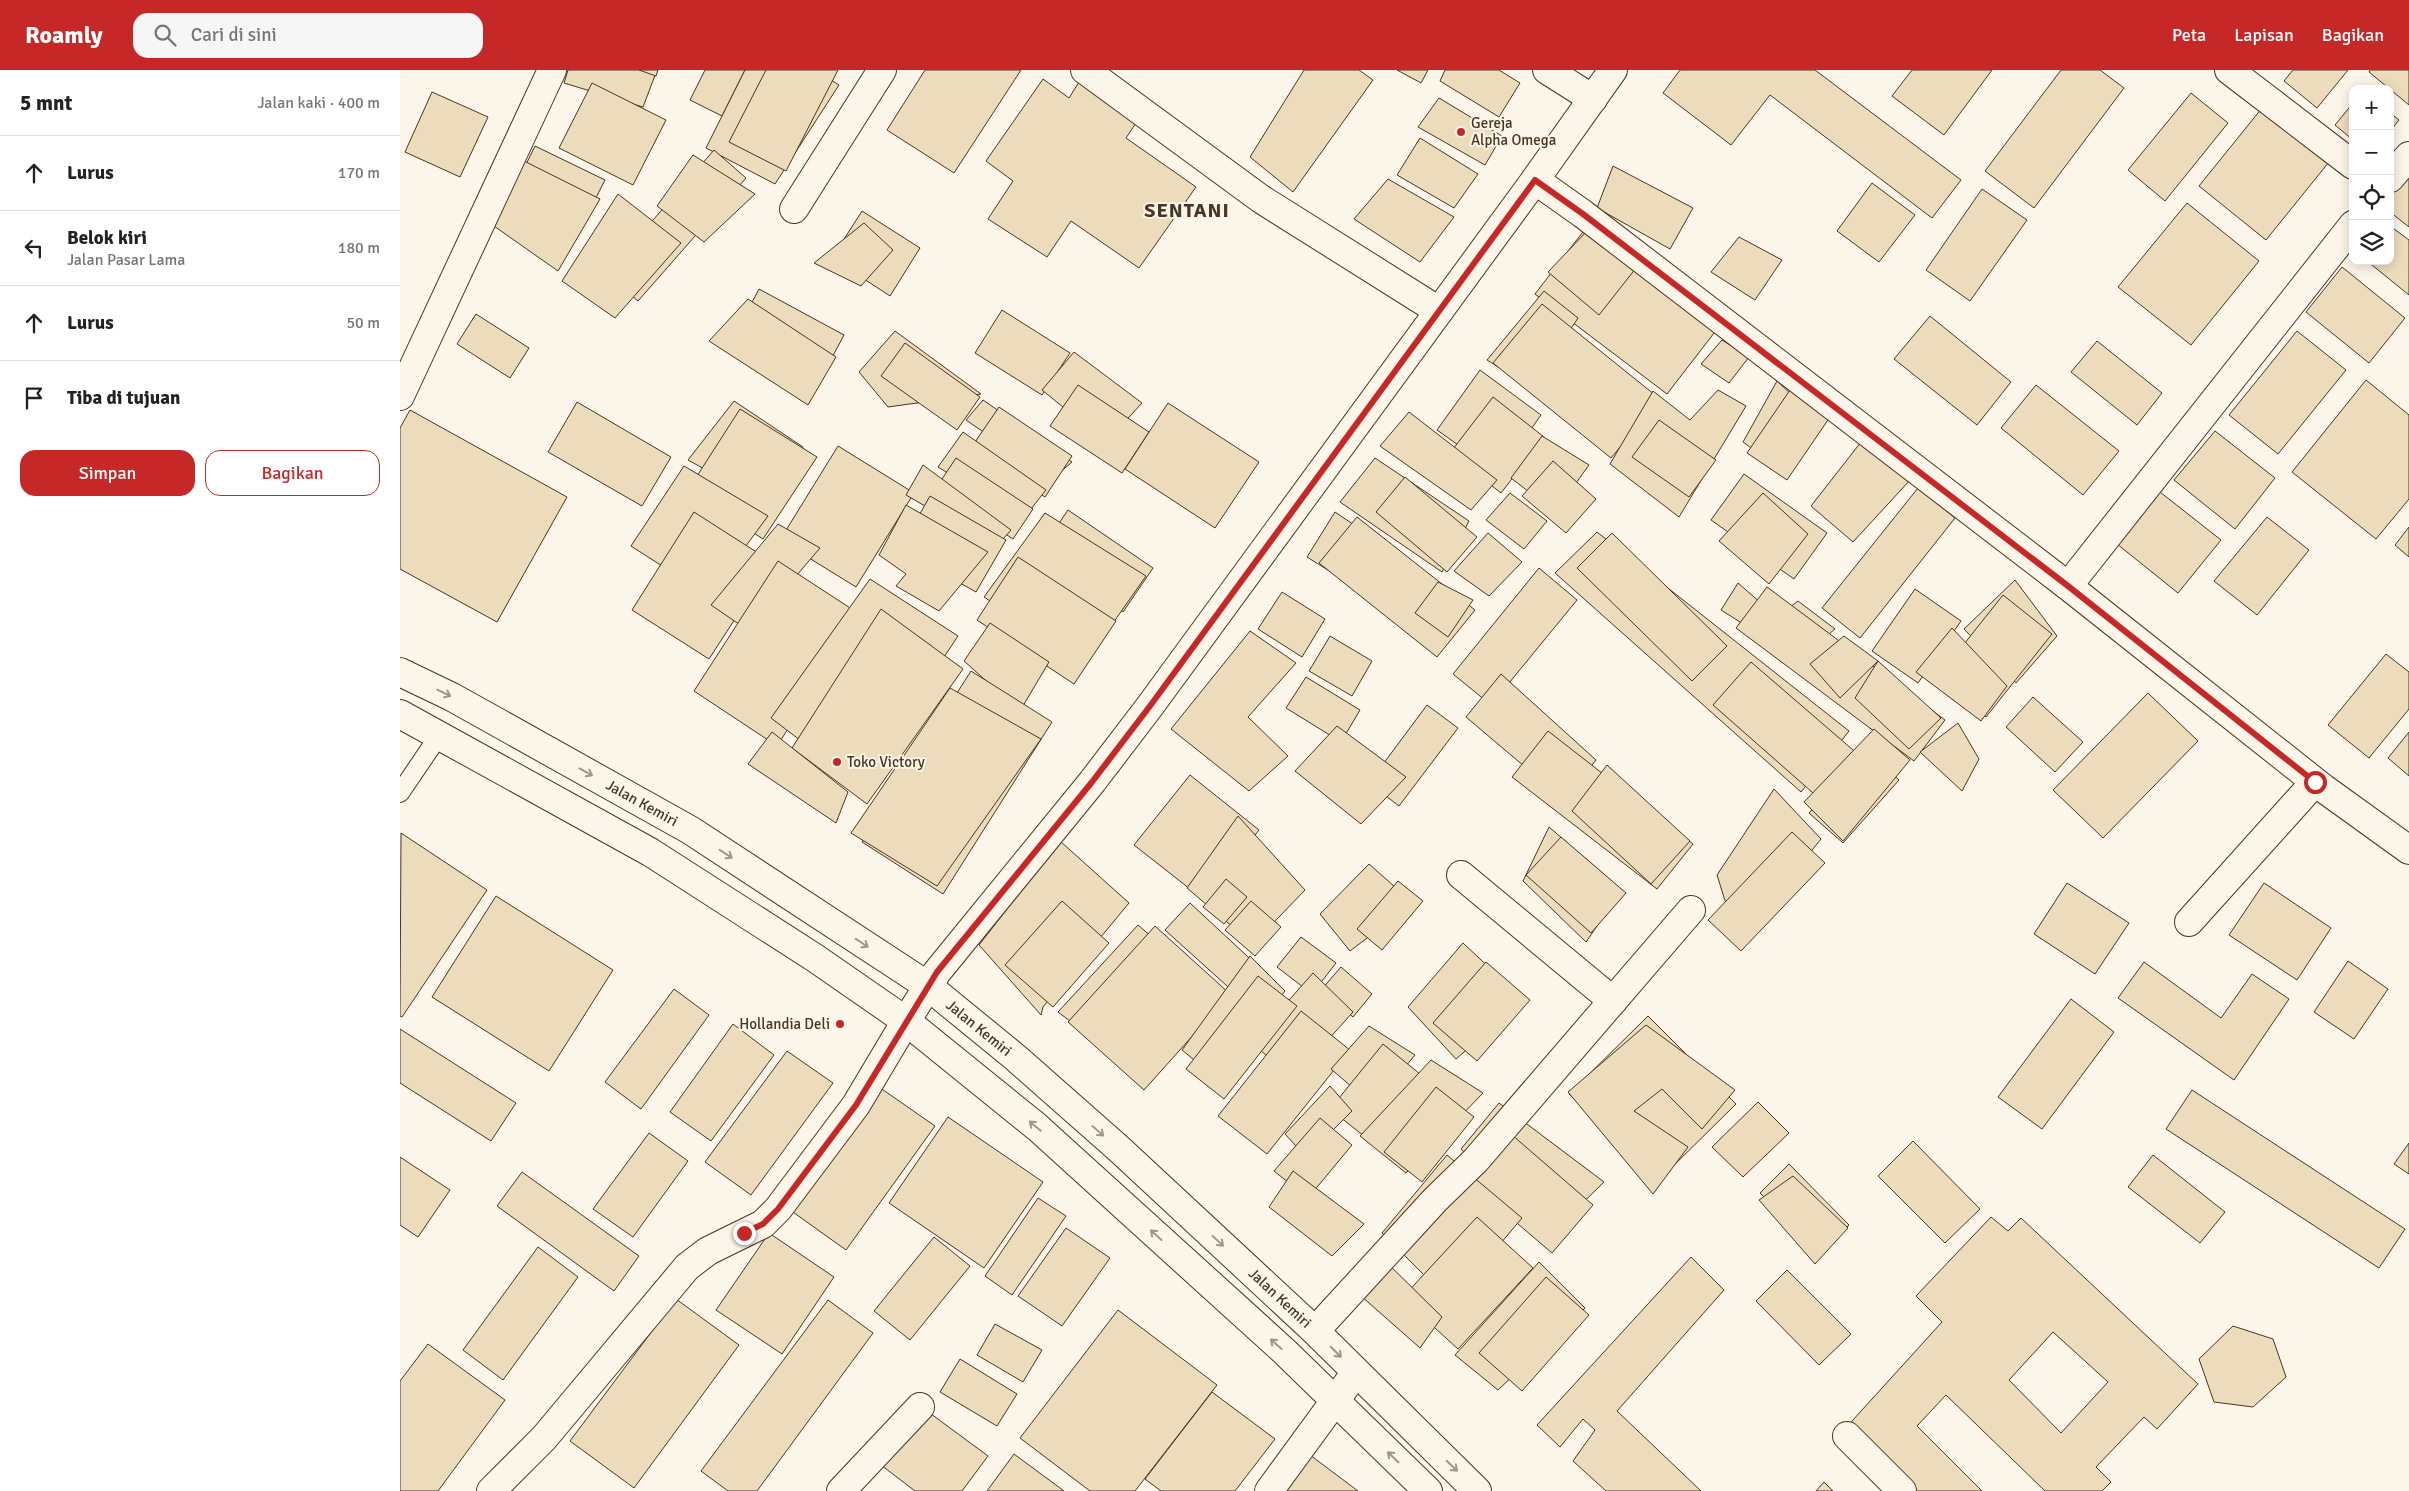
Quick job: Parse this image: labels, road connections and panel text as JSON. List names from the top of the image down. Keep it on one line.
{"streets":{"main road":["Jalan Kemiri"]},"districts":["SENTANI"],"places":["Gereja Alpha Omega","Toko Victory","Hollandia Deli"],"page":{"header":"Roamly","search":"Cari di sini","nav":["Peta","Lapisan","Bagikan"],"heading":["5 mnt","Jalan kaki · 400 m"],"map_buttons":["+","−"],"list":[["Lurus","170 m"],["Belok kiri","Jalan Pasar Lama","180 m"],["Lurus","50 m"],"Tiba di tujuan"],"buttons":["Simpan","Bagikan"]}}
